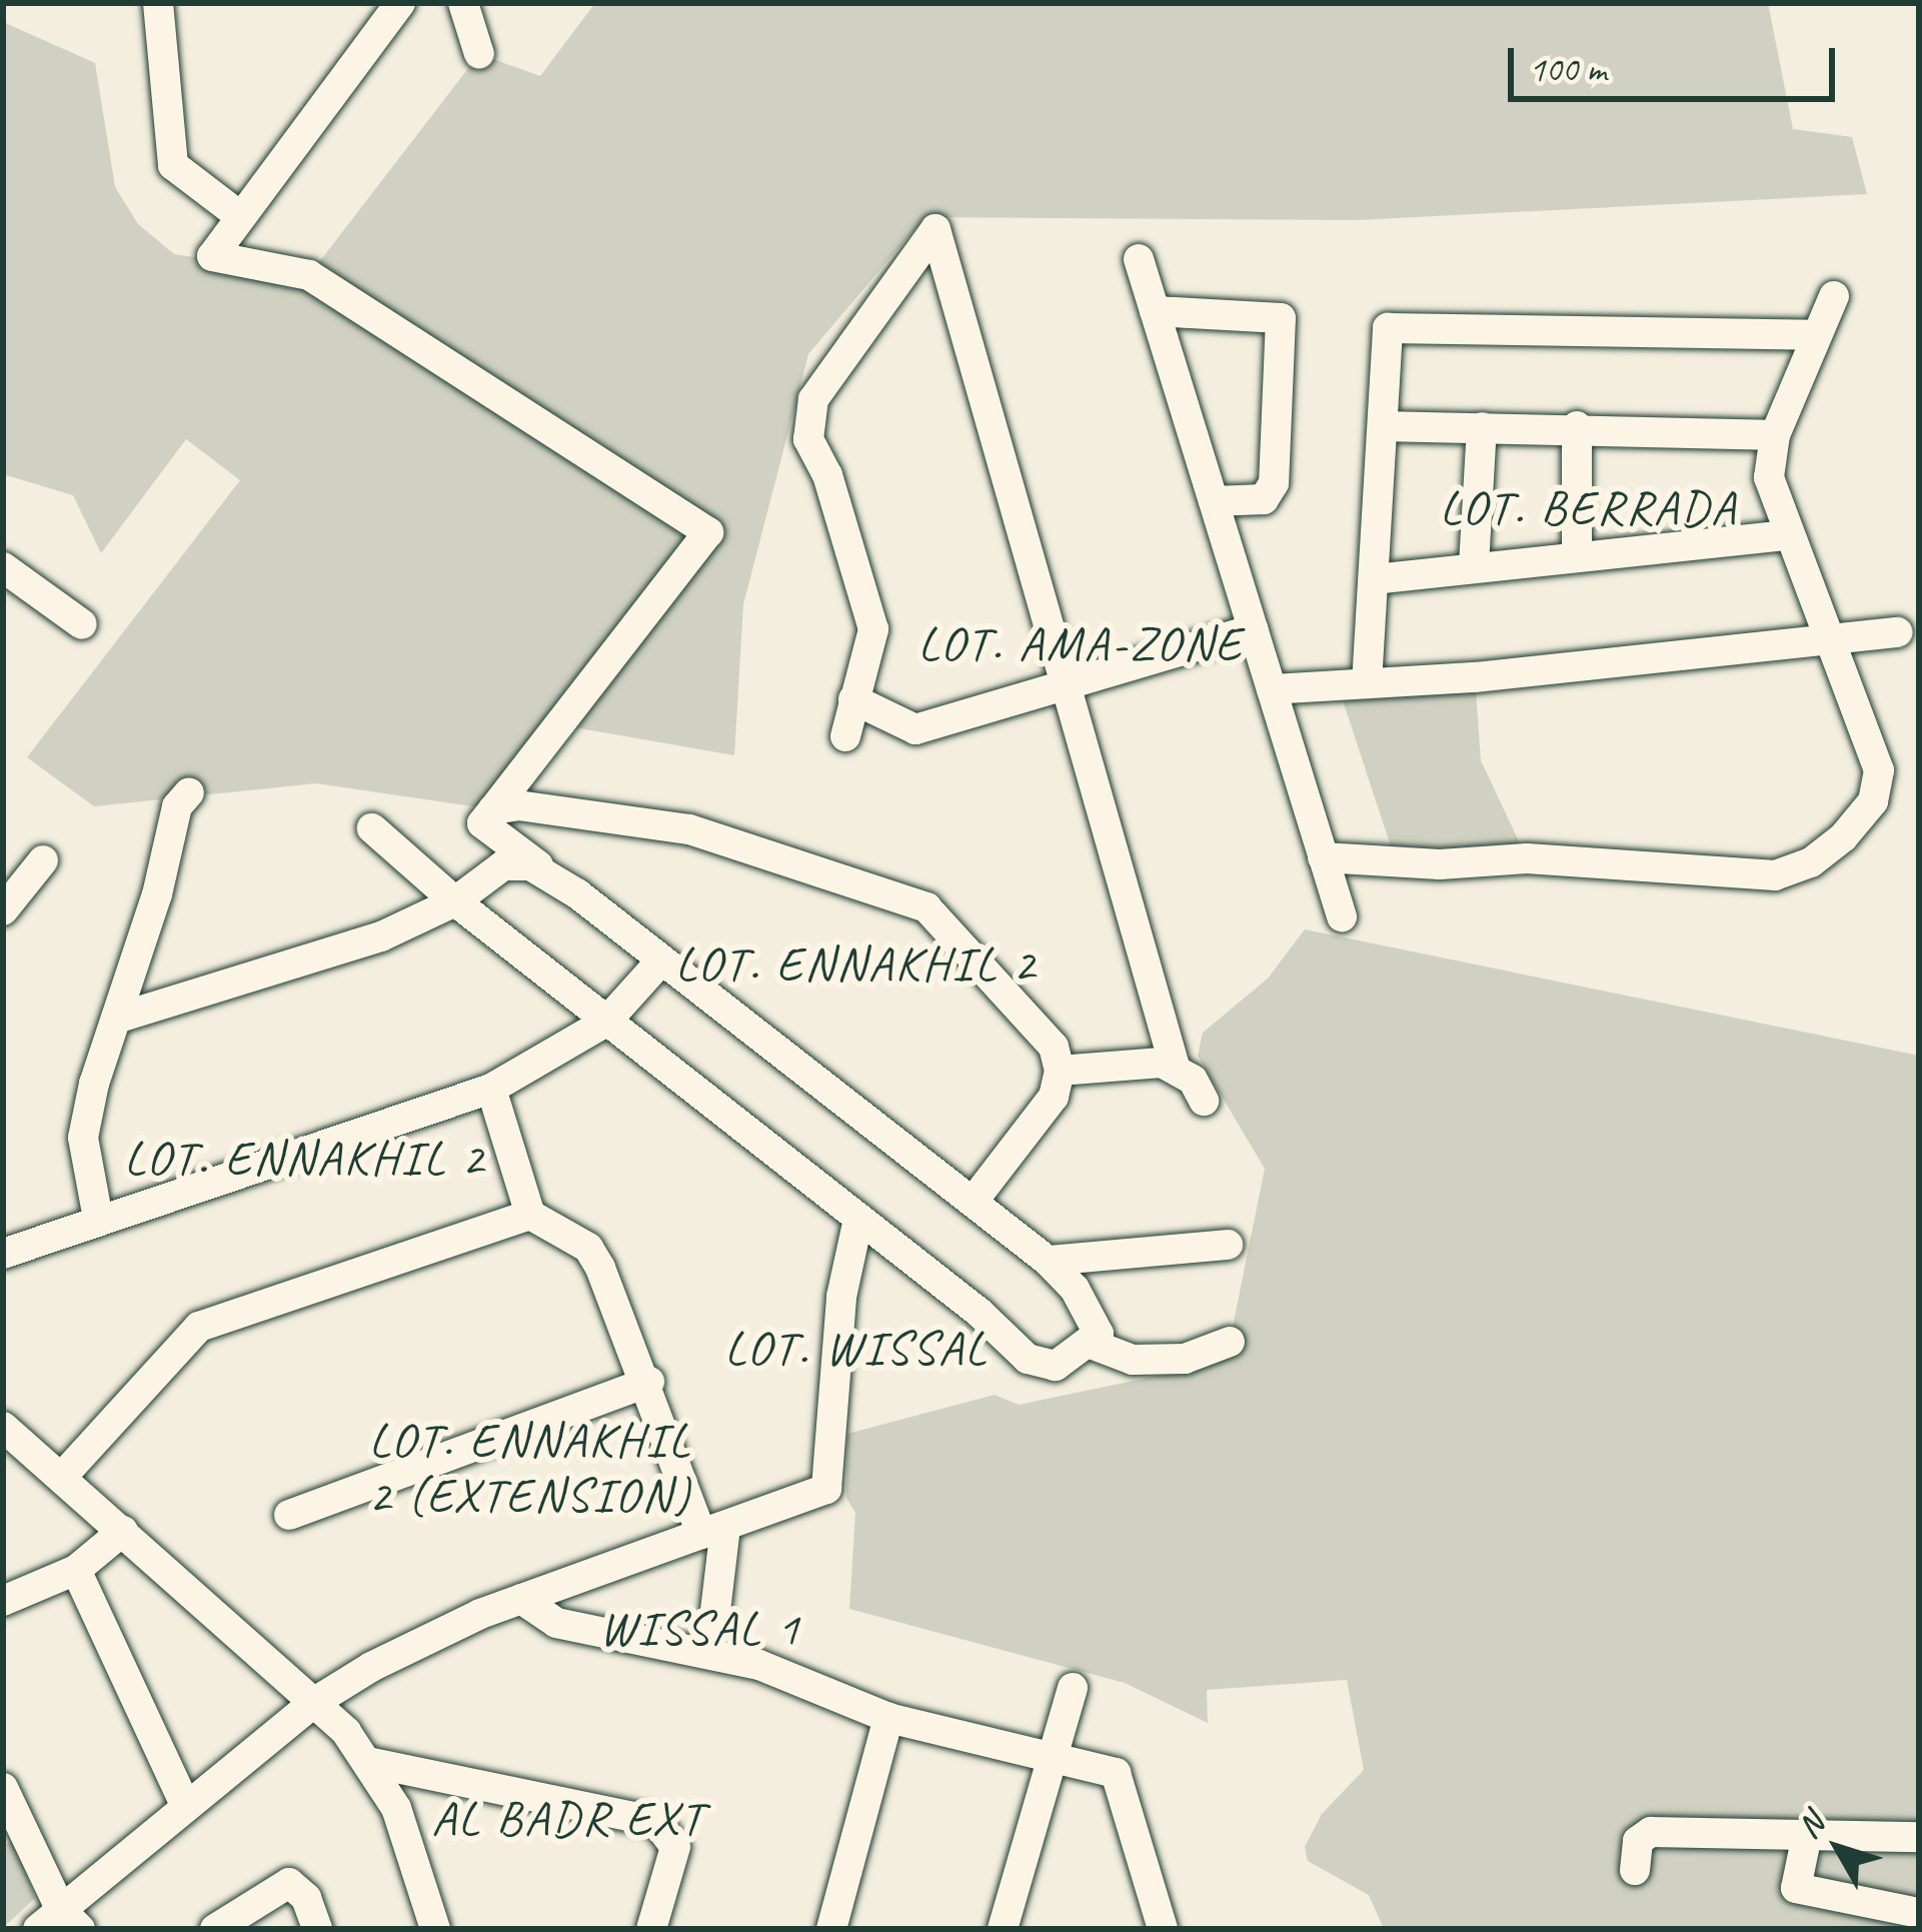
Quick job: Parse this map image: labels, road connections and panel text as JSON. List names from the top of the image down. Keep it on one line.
{"districts":["LOT. BERRADA","LOT. AMA-ZONE","LOT. ENNAKHIL 2","LOT. ENNAKHIL 2","LOT. WISSAL","LOT. ENNAKHIL 2 (EXTENSION)","WISSAL 1","AL BADR EXT"],"scale_bar":"100 m","north":"top left"}
